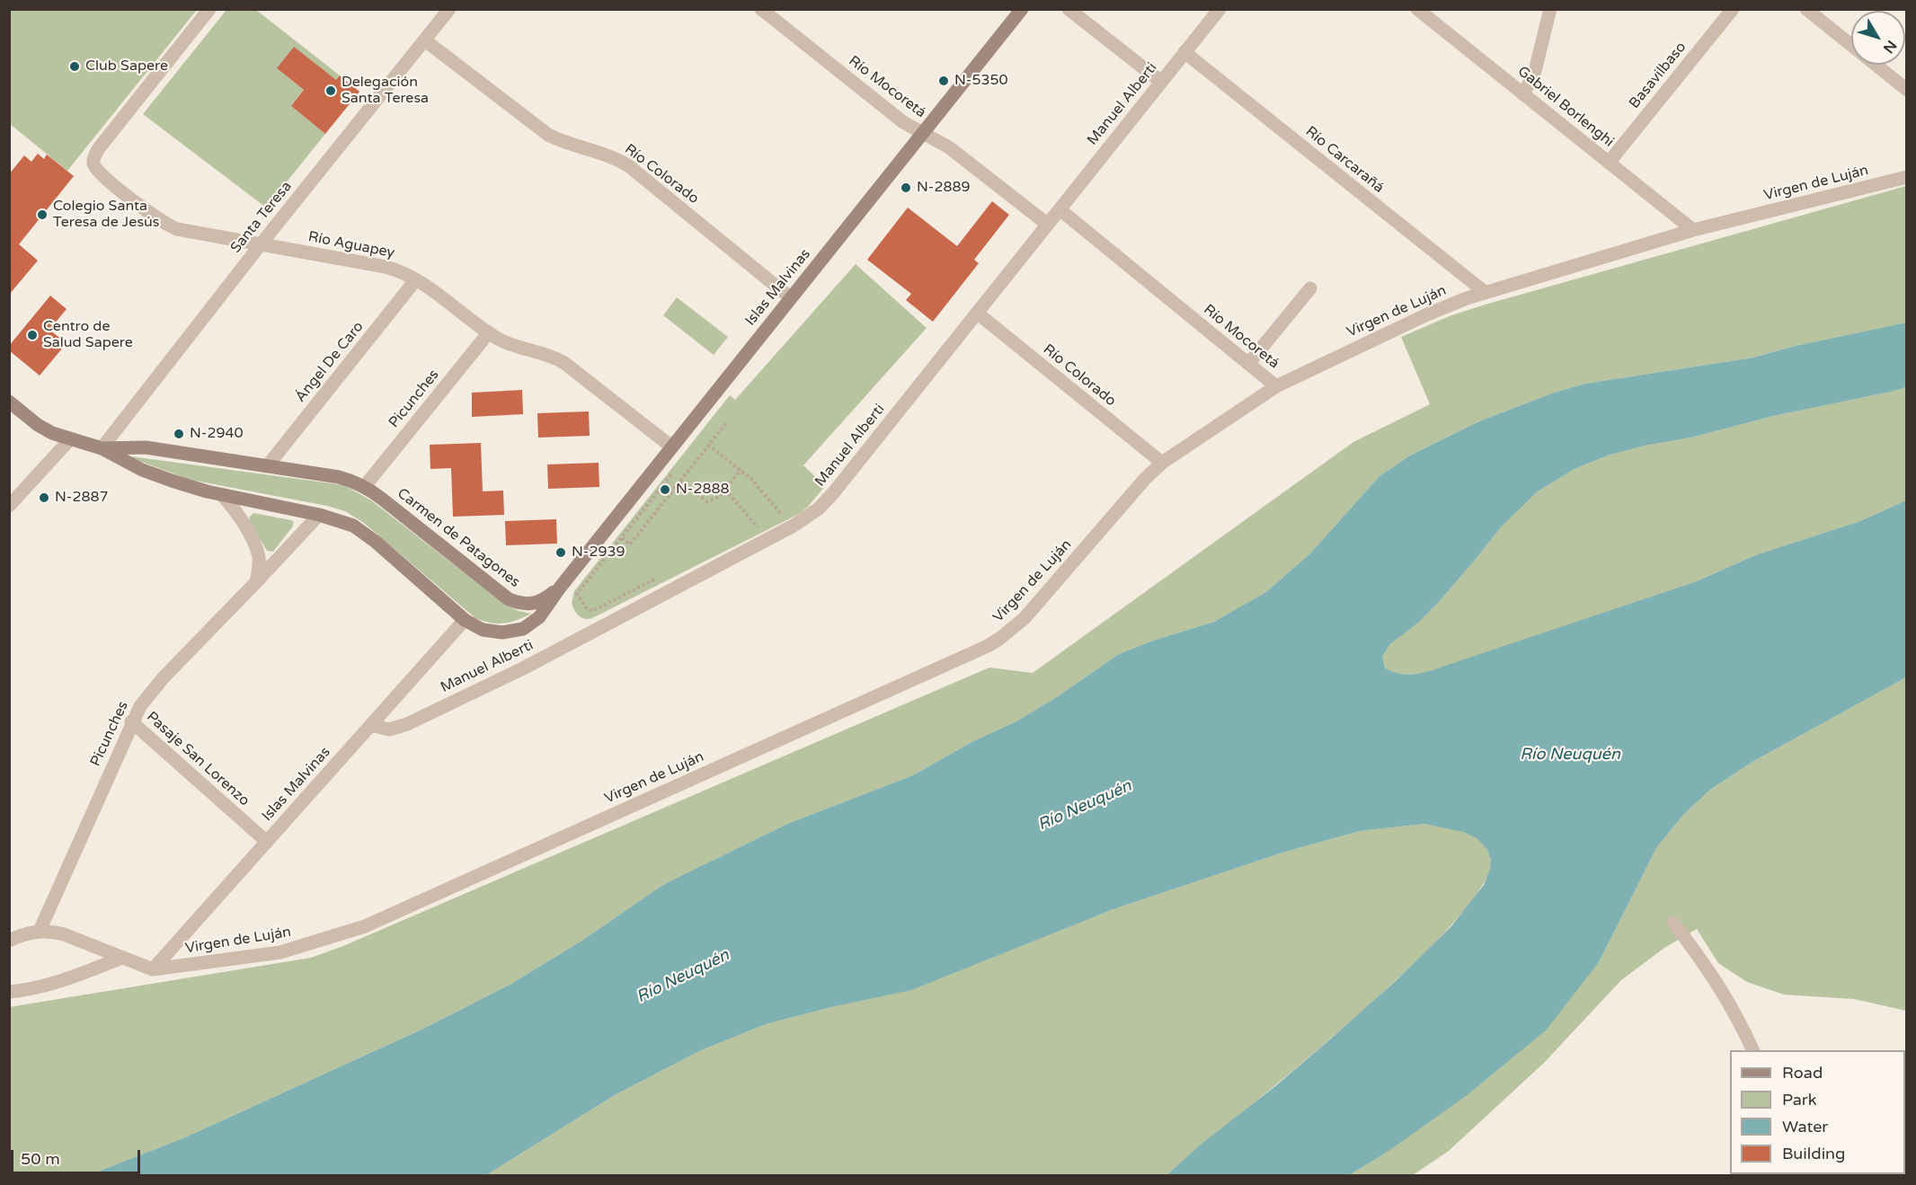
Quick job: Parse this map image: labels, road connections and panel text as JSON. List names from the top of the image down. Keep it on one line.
{"streets":{"main road":["Islas Malvinas","Carmen de Patagones"],"street":["Basavilbaso","Río Mocoretá","Manuel Alberti","Gabriel Borlenghi","Río Carcarañá","Río Colorado","Virgen de Luján","Santa Teresa","Río Aguapey","Ángel De Caro","Picunches","Pasaje San Lorenzo"]},"crossings":[["Basavilbaso","Gabriel Borlenghi"],["Río Mocoretá","Manuel Alberti"],["Río Mocoretá","Virgen de Luján"],["Río Mocoretá","Islas Malvinas"],["Manuel Alberti","Río Carcarañá"],["Manuel Alberti","Río Colorado"],["Manuel Alberti","Islas Malvinas"],["Gabriel Borlenghi","Virgen de Luján"],["Río Carcarañá","Virgen de Luján"],["Río Colorado","Virgen de Luján"],["Río Colorado","Santa Teresa"],["Río Colorado","Islas Malvinas"],["Virgen de Luján","Islas Malvinas"],["Santa Teresa","Río Aguapey"],["Santa Teresa","Carmen de Patagones"],["Río Aguapey","Islas Malvinas"],["Río Aguapey","Ángel De Caro"],["Río Aguapey","Picunches"],["Islas Malvinas","Carmen de Patagones"],["Islas Malvinas","Pasaje San Lorenzo"],["Ángel De Caro","Carmen de Patagones"],["Picunches","Carmen de Patagones"],["Picunches","Pasaje San Lorenzo"]],"water":["Río Neuquén"],"places":["Club Sapere","N-5350","Delegación Santa Teresa","N-2889","Colegio Santa Teresa de Jesús","Centro de Salud Sapere","N-2940","N-2888","N-2887","N-2939"],"legend":["Road","Park","Water","Building"],"scale_bar":"50 m","north":"bottom right"}
